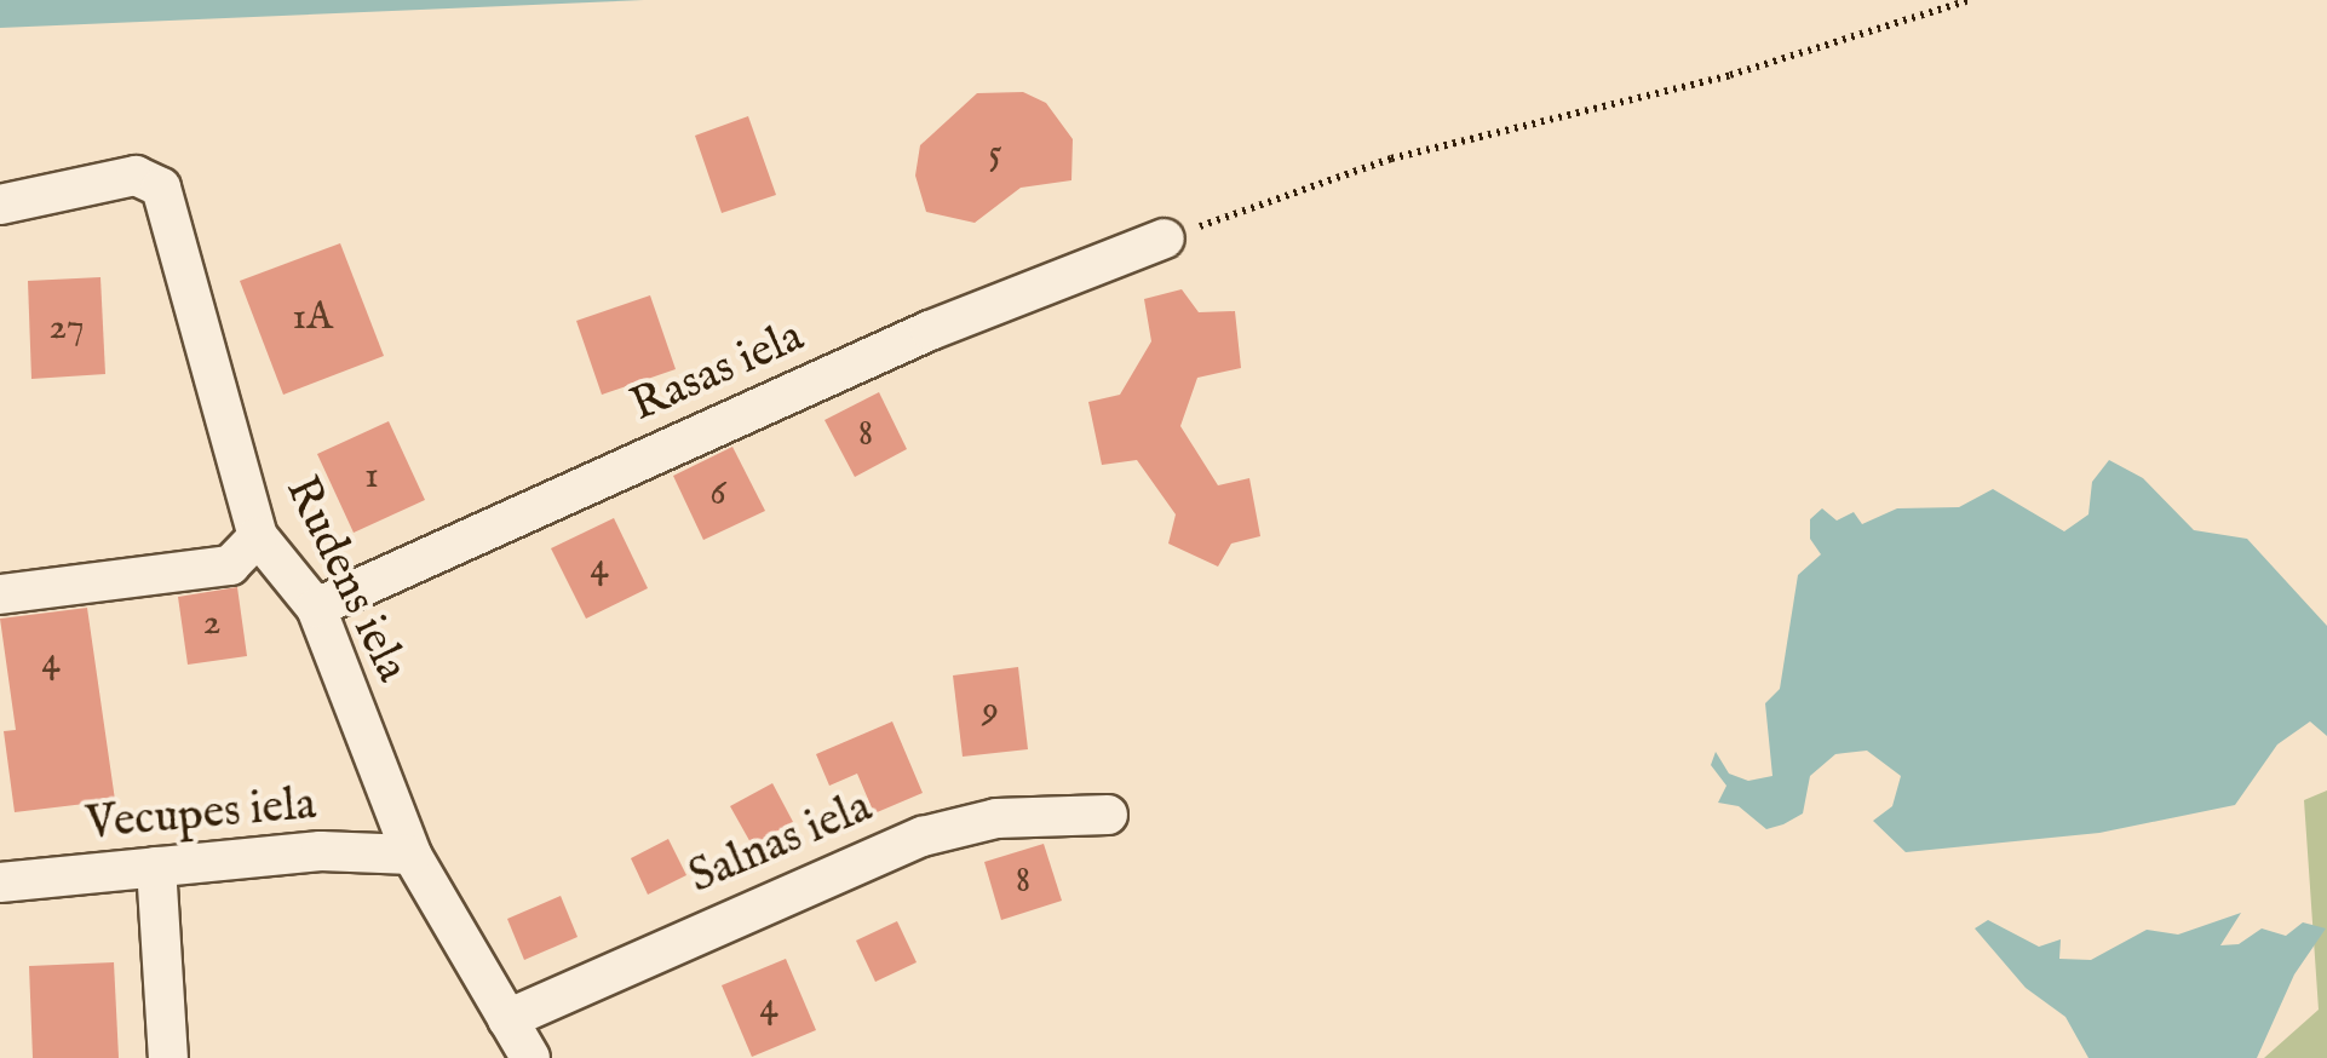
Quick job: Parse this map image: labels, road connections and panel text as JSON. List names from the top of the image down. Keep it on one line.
{"streets":{"street":["Rasas iela","Rudens iela","Vecupes iela","Salnas iela"]},"crossings":[["Rasas iela","Rudens iela"],["Rudens iela","Vecupes iela"],["Rudens iela","Salnas iela"]],"house_numbers":["5","1A","27","8","1","6","4","2","4","9","8","4"]}
